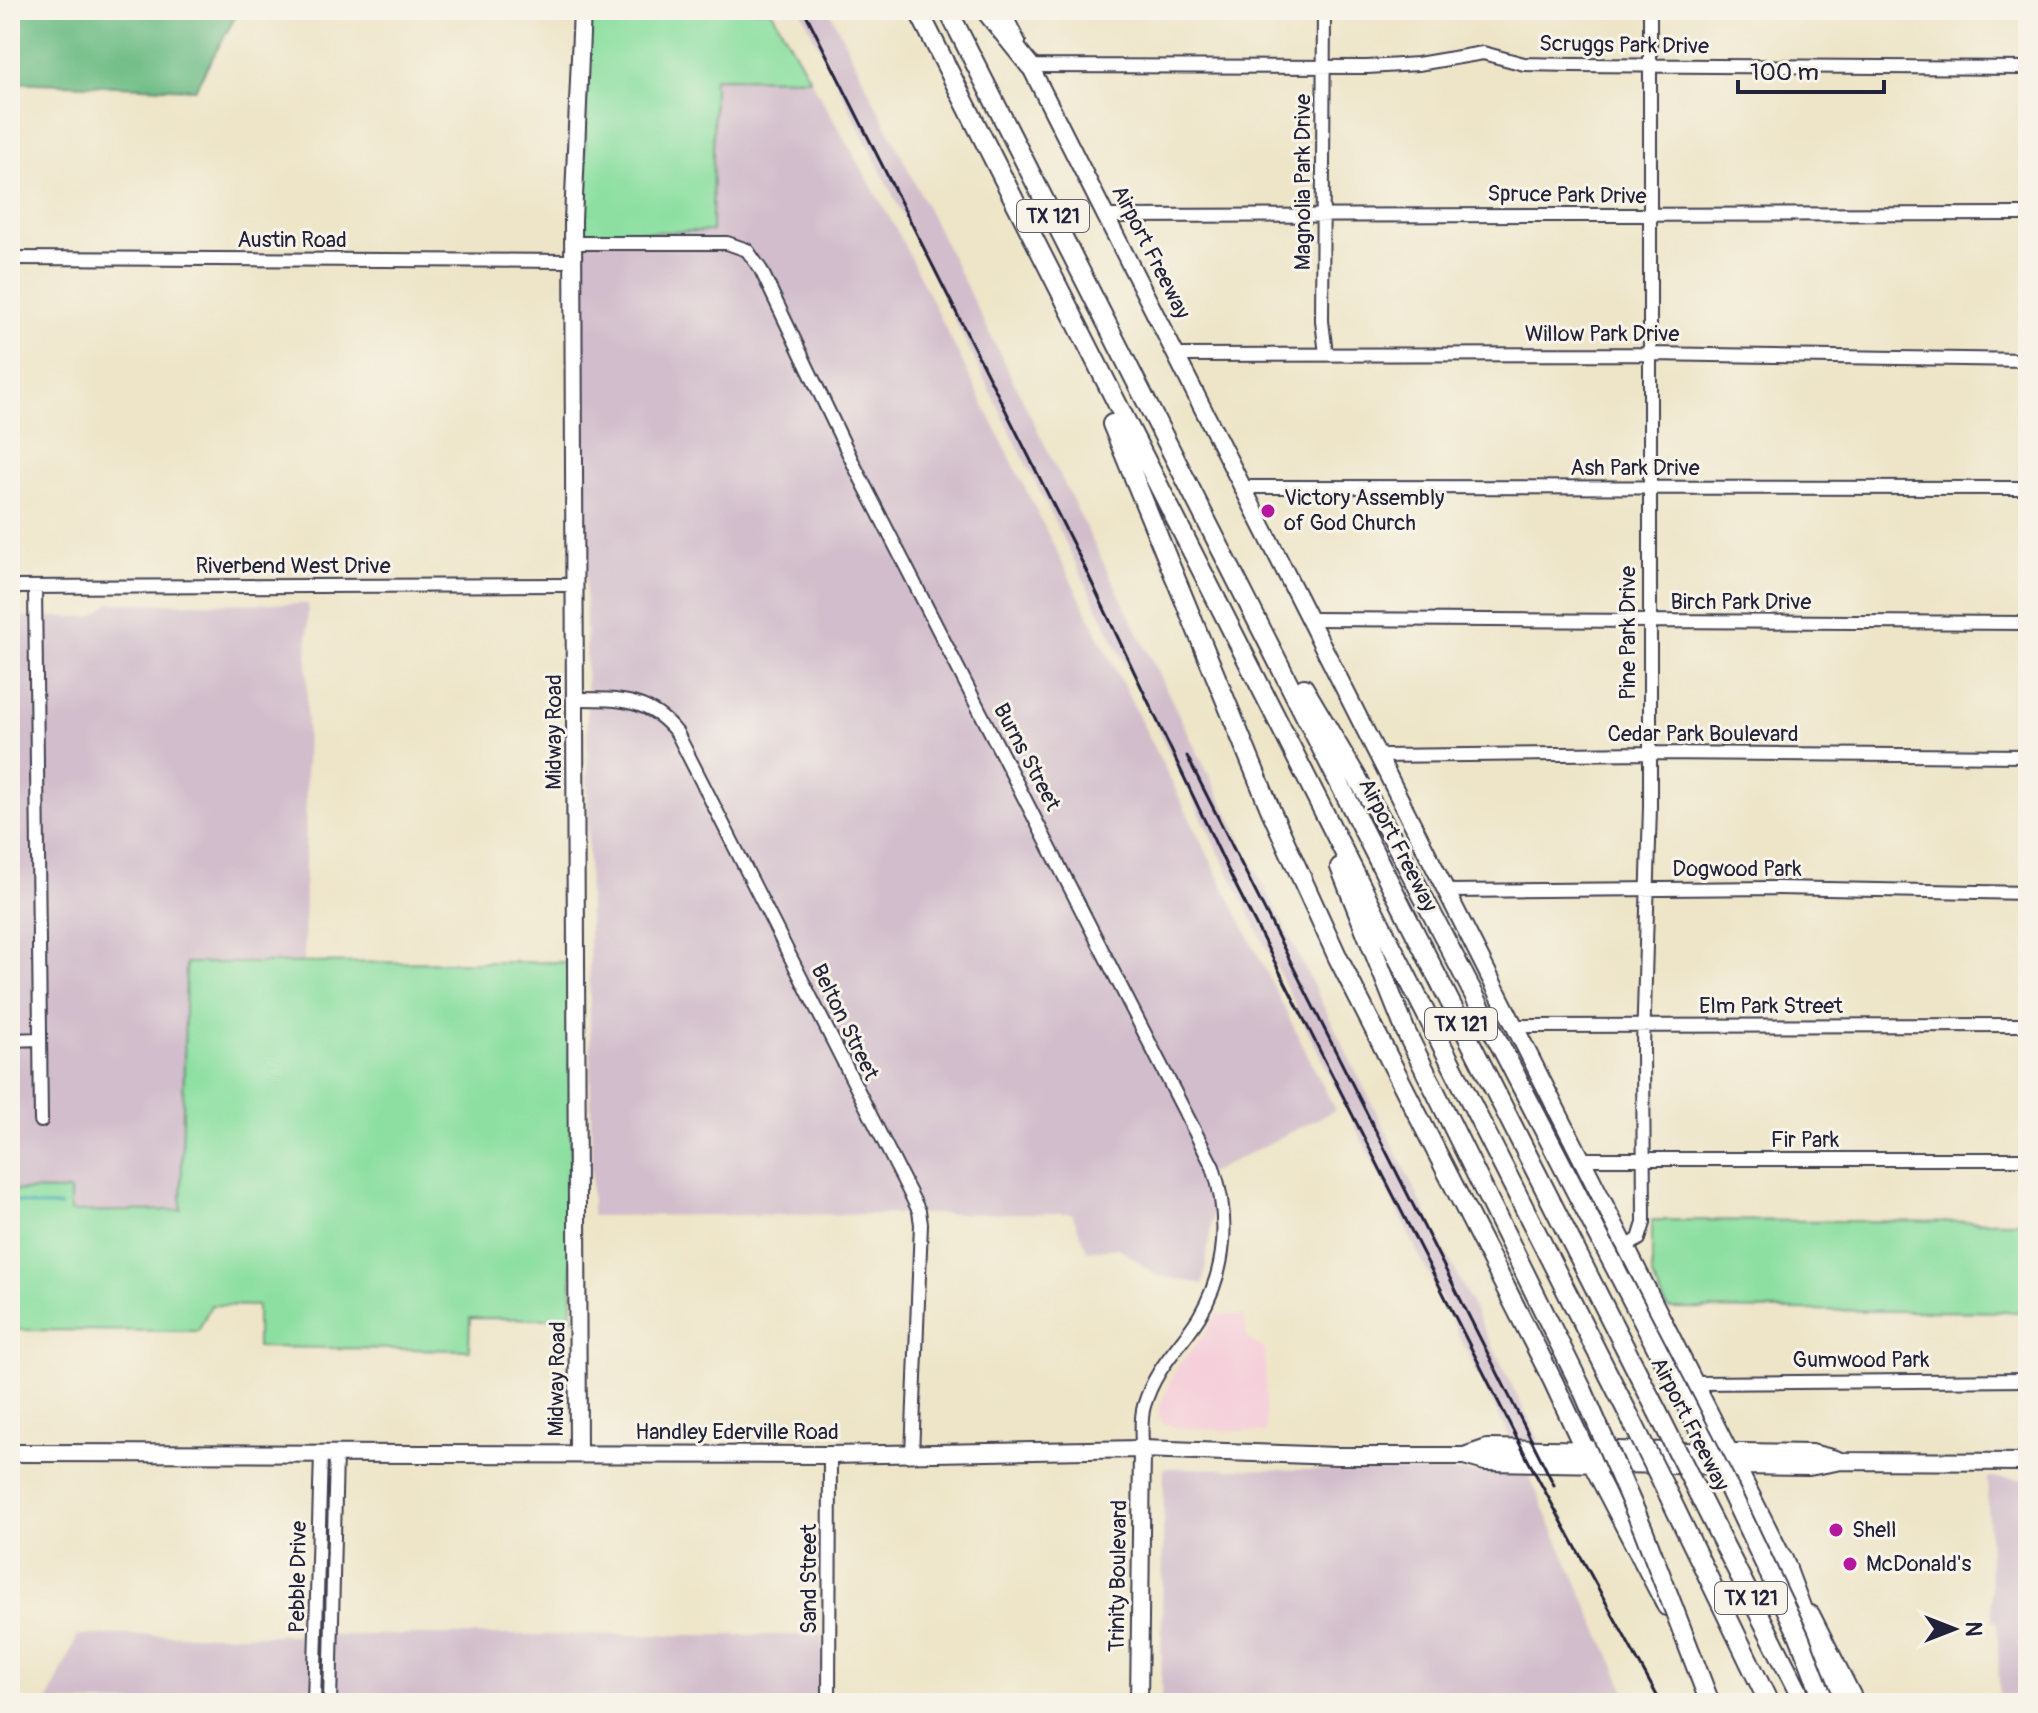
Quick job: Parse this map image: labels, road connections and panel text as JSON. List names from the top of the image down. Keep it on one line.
{"streets":{"highway":["TX 121","Airport Freeway"],"main road":["Midway Road","Handley Ederville Road","Trinity Boulevard"],"street":["Scruggs Park Drive","Magnolia Park Drive","Spruce Park Drive","Austin Road","Willow Park Drive","Ash Park Drive","Riverbend West Drive","Birch Park Drive","Pine Park Drive","Cedar Park Boulevard","Burns Street","Dogwood Park","Elm Park Street","Belton Street","Fir Park","Gumwood Park","Pebble Drive","Sand Street"]},"crossings":[["Scruggs Park Drive","Magnolia Park Drive"],["Scruggs Park Drive","Airport Freeway"],["Scruggs Park Drive","Pine Park Drive"],["Magnolia Park Drive","Spruce Park Drive"],["Magnolia Park Drive","Willow Park Drive"],["Spruce Park Drive","Airport Freeway"],["Spruce Park Drive","Pine Park Drive"],["Austin Road","Midway Road"],["Airport Freeway","Willow Park Drive"],["Airport Freeway","Ash Park Drive"],["Airport Freeway","Birch Park Drive"],["Airport Freeway","Pine Park Drive"],["Airport Freeway","Cedar Park Boulevard"],["Airport Freeway","Dogwood Park"],["Airport Freeway","Elm Park Street"],["Airport Freeway","Fir Park"],["Airport Freeway","Gumwood Park"],["Airport Freeway","Handley Ederville Road"],["Willow Park Drive","Pine Park Drive"],["Ash Park Drive","Pine Park Drive"],["Riverbend West Drive","Midway Road"],["Birch Park Drive","Pine Park Drive"],["Pine Park Drive","Cedar Park Boulevard"],["Pine Park Drive","Dogwood Park"],["Pine Park Drive","Elm Park Street"],["Pine Park Drive","Fir Park"],["Midway Road","Burns Street"],["Midway Road","Belton Street"],["Midway Road","Handley Ederville Road"],["Burns Street","Handley Ederville Road"],["Burns Street","Trinity Boulevard"],["Belton Street","Handley Ederville Road"],["Handley Ederville Road","Trinity Boulevard"],["Handley Ederville Road","Pebble Drive"],["Handley Ederville Road","Sand Street"]],"places":["Victory Assembly of God Church","Shell","McDonald's"],"scale_bar":"100 m","north":"right"}
